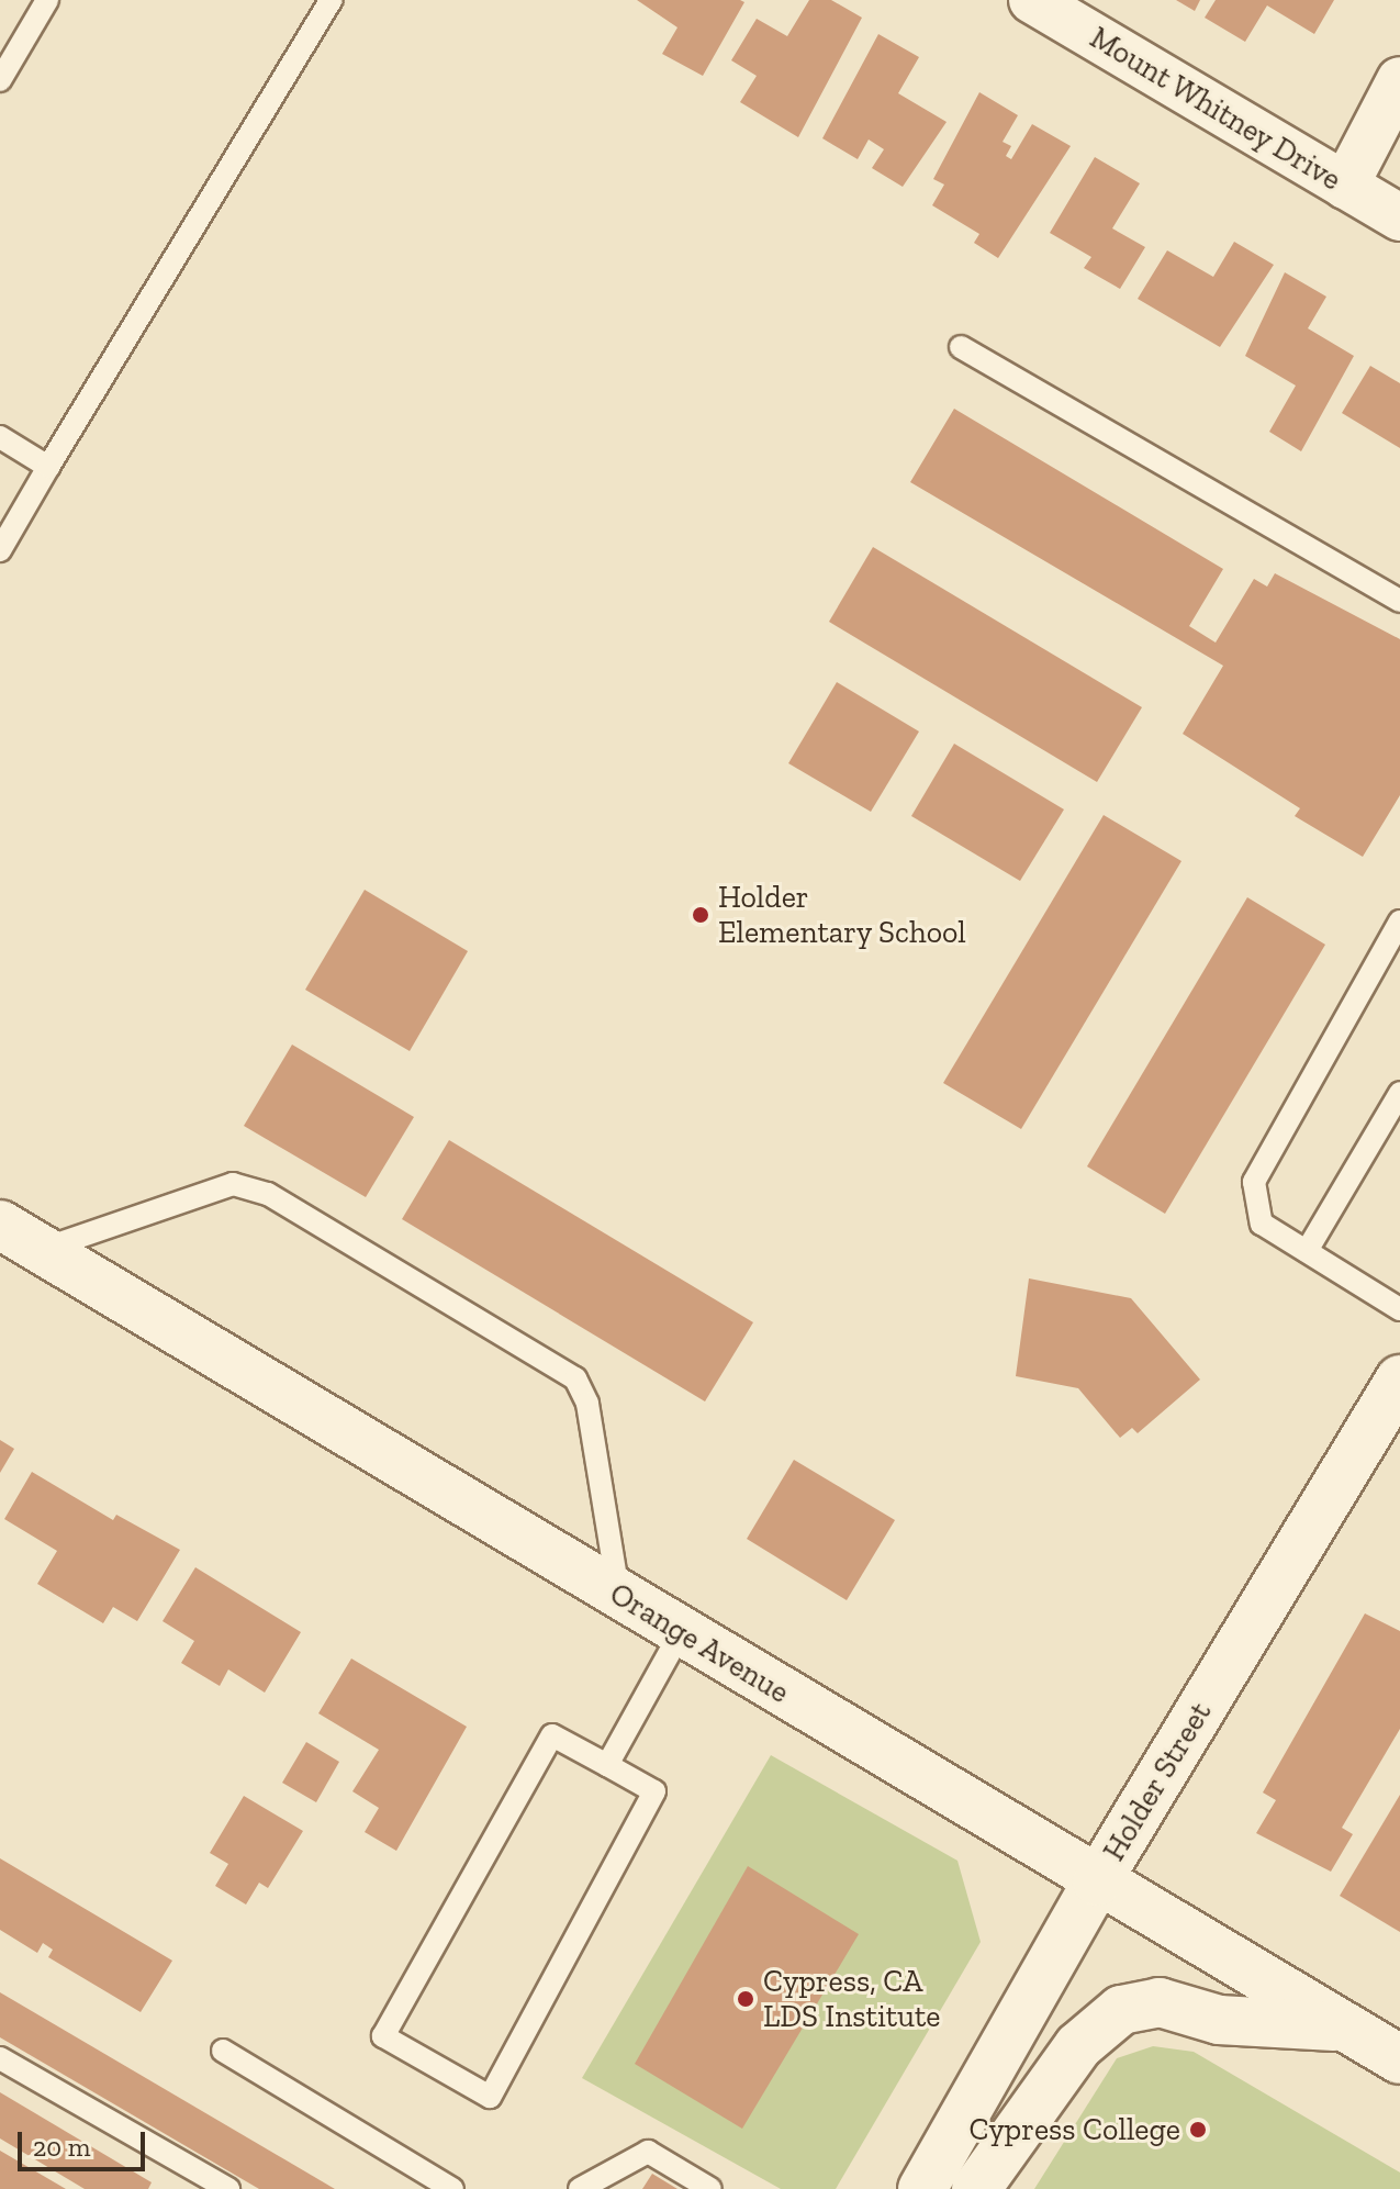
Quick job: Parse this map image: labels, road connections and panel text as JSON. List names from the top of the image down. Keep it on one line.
{"streets":{"main road":["Orange Avenue","Holder Street"],"street":["Mount Whitney Drive"]},"crossings":[["Orange Avenue","Holder Street"]],"places":["Holder Elementary School","Cypress, CA LDS Institute","Cypress College"],"scale_bar":"20 m"}
